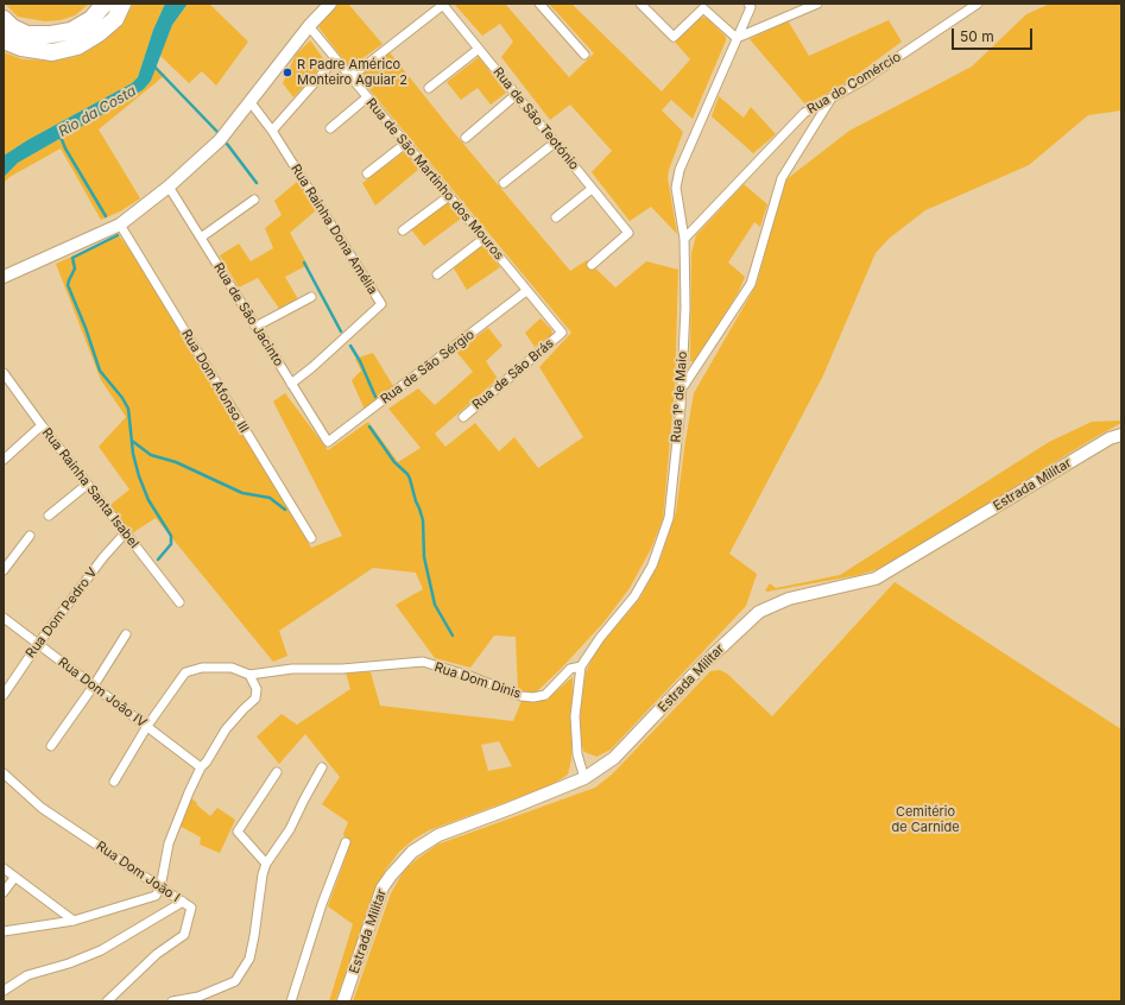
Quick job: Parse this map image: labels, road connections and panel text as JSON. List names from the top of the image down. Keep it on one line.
{"streets":{"street":["Rua do Comércio","Rua de São Teotónio","Rua de São Martinho dos Mouros","Rua Rainha Dona Amélia","Rua de São Jacinto","Rua de São Sérgio","Rua de São Brás","Rua Dom Afonso III","Rua 1º de Maio","Estrada Militar","Rua Rainha Santa Isabel","Rua Dom Pedro V","Rua Dom Dinis","Rua Dom João IV","Rua Dom João I"]},"crossings":[["Rua do Comércio","Rua 1º de Maio"],["Rua de São Martinho dos Mouros","Rua de São Sérgio"],["Rua de São Martinho dos Mouros","Rua de São Brás"],["Rua Rainha Dona Amélia","Rua de São Jacinto"],["Rua de São Jacinto","Rua de São Sérgio"],["Rua 1º de Maio","Estrada Militar"],["Rua 1º de Maio","Rua Dom Dinis"],["Rua Rainha Santa Isabel","Rua Dom Pedro V"],["Rua Dom Pedro V","Rua Dom João IV"]],"water":["Rio da Costa"],"parks":["Cemitério de Carnide"],"places":["R Padre Américo Monteiro Aguiar 2"],"scale_bar":"50 m"}
